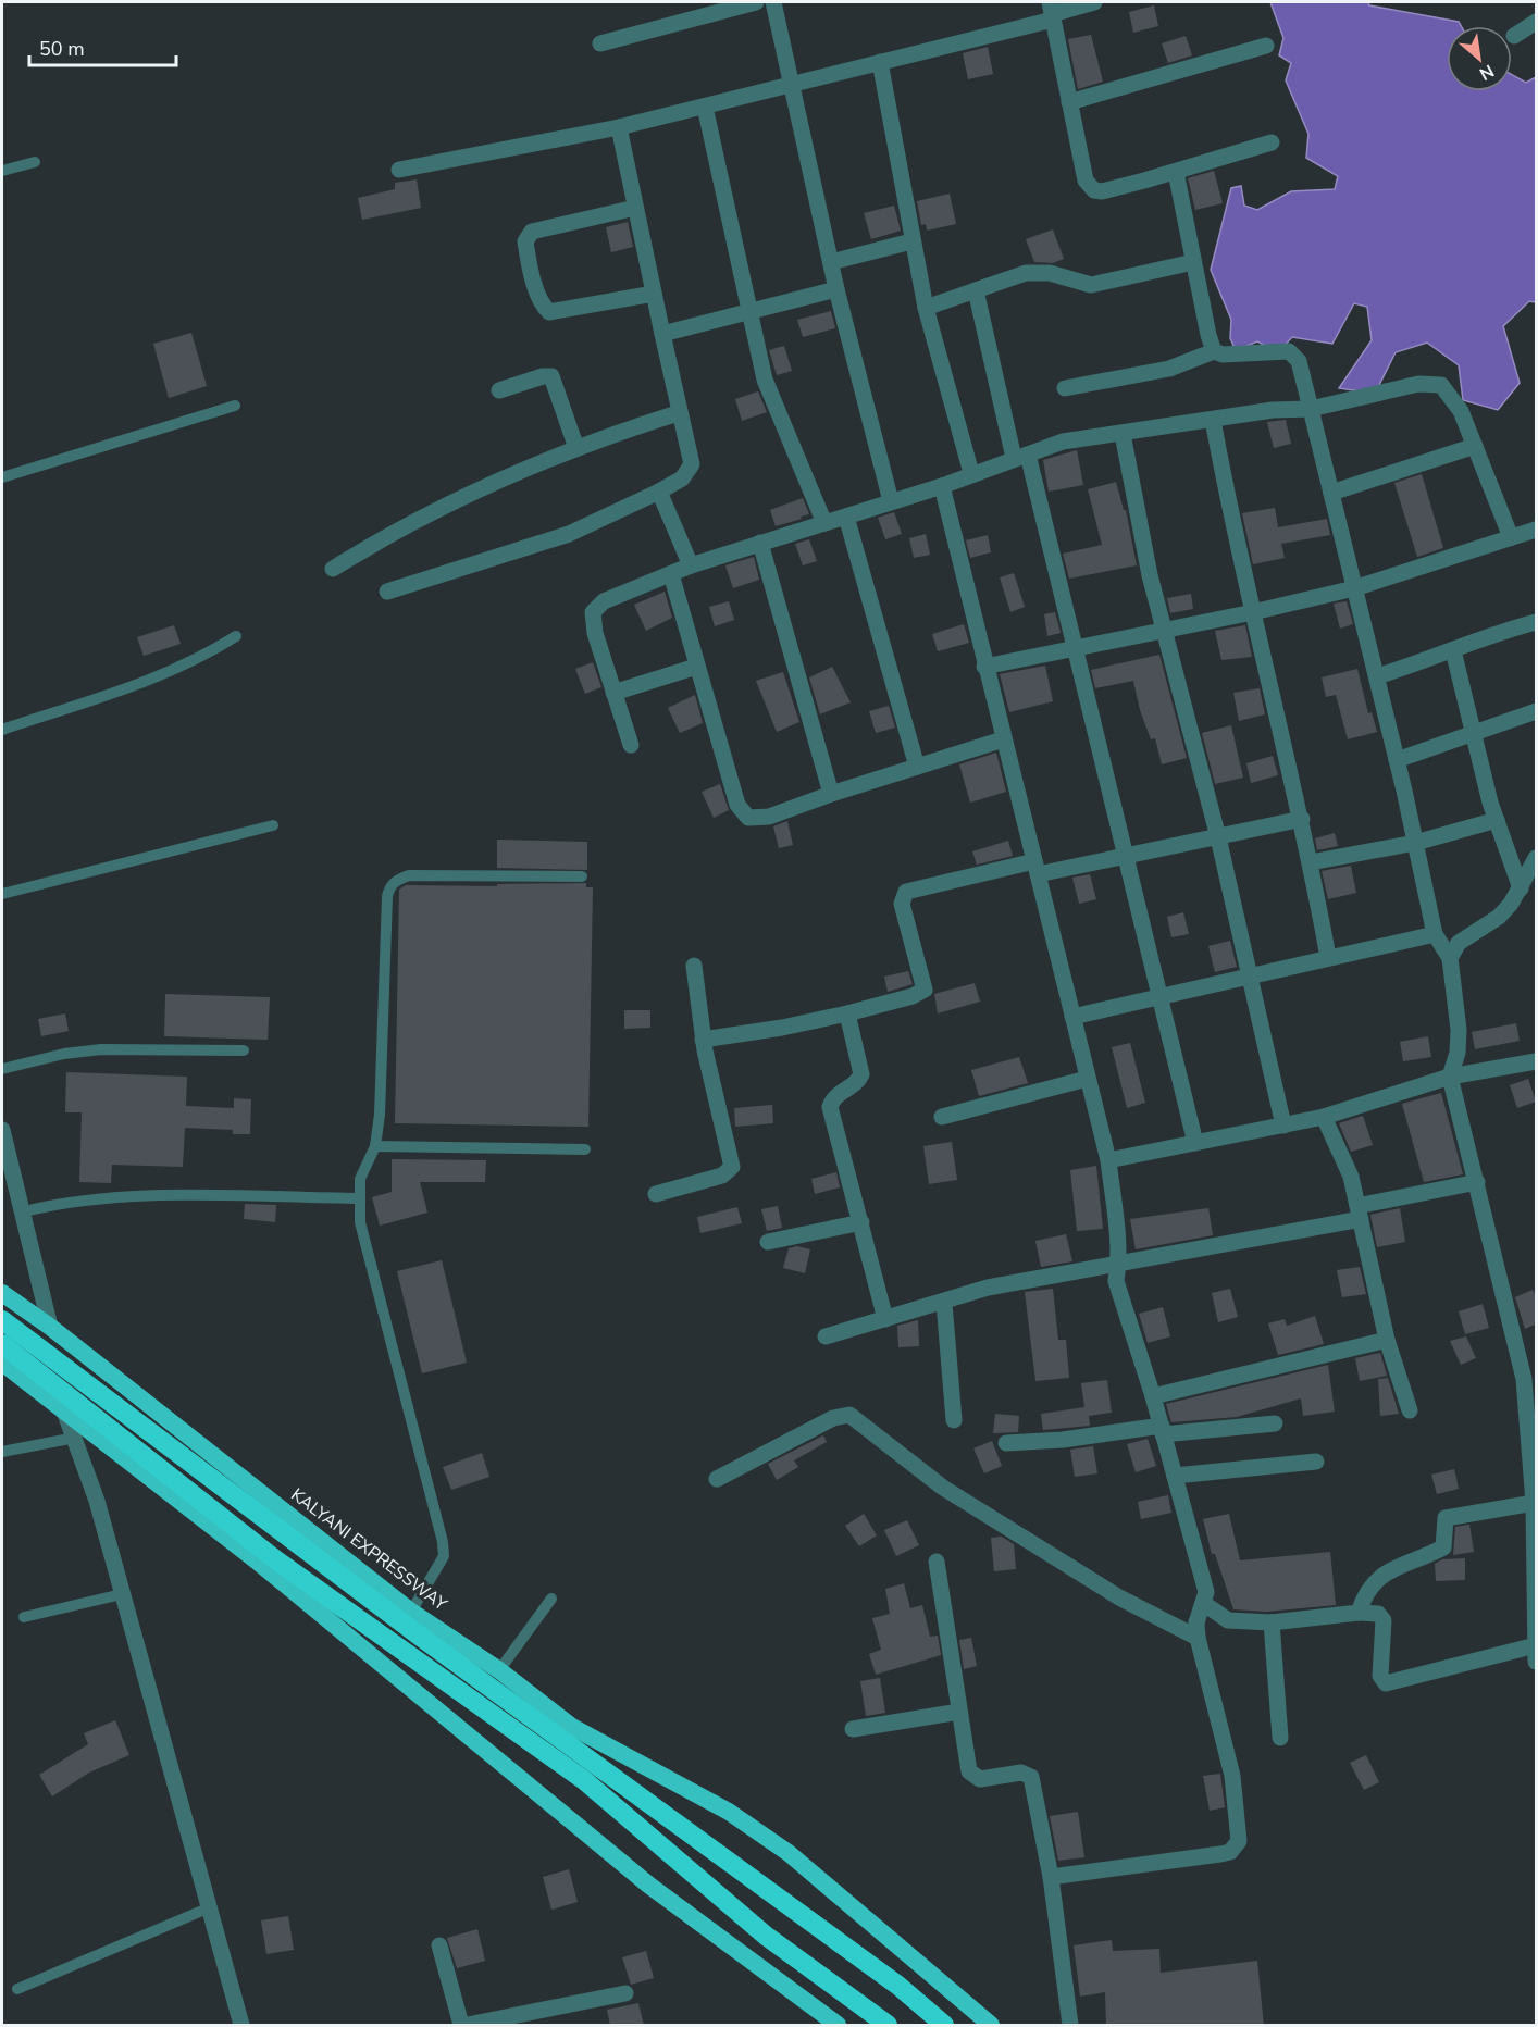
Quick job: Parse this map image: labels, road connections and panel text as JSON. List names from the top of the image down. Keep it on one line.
{"streets":{"highway":["KALYANI EXPRESSWAY"]},"scale_bar":"50 m","north":"bottom right"}
